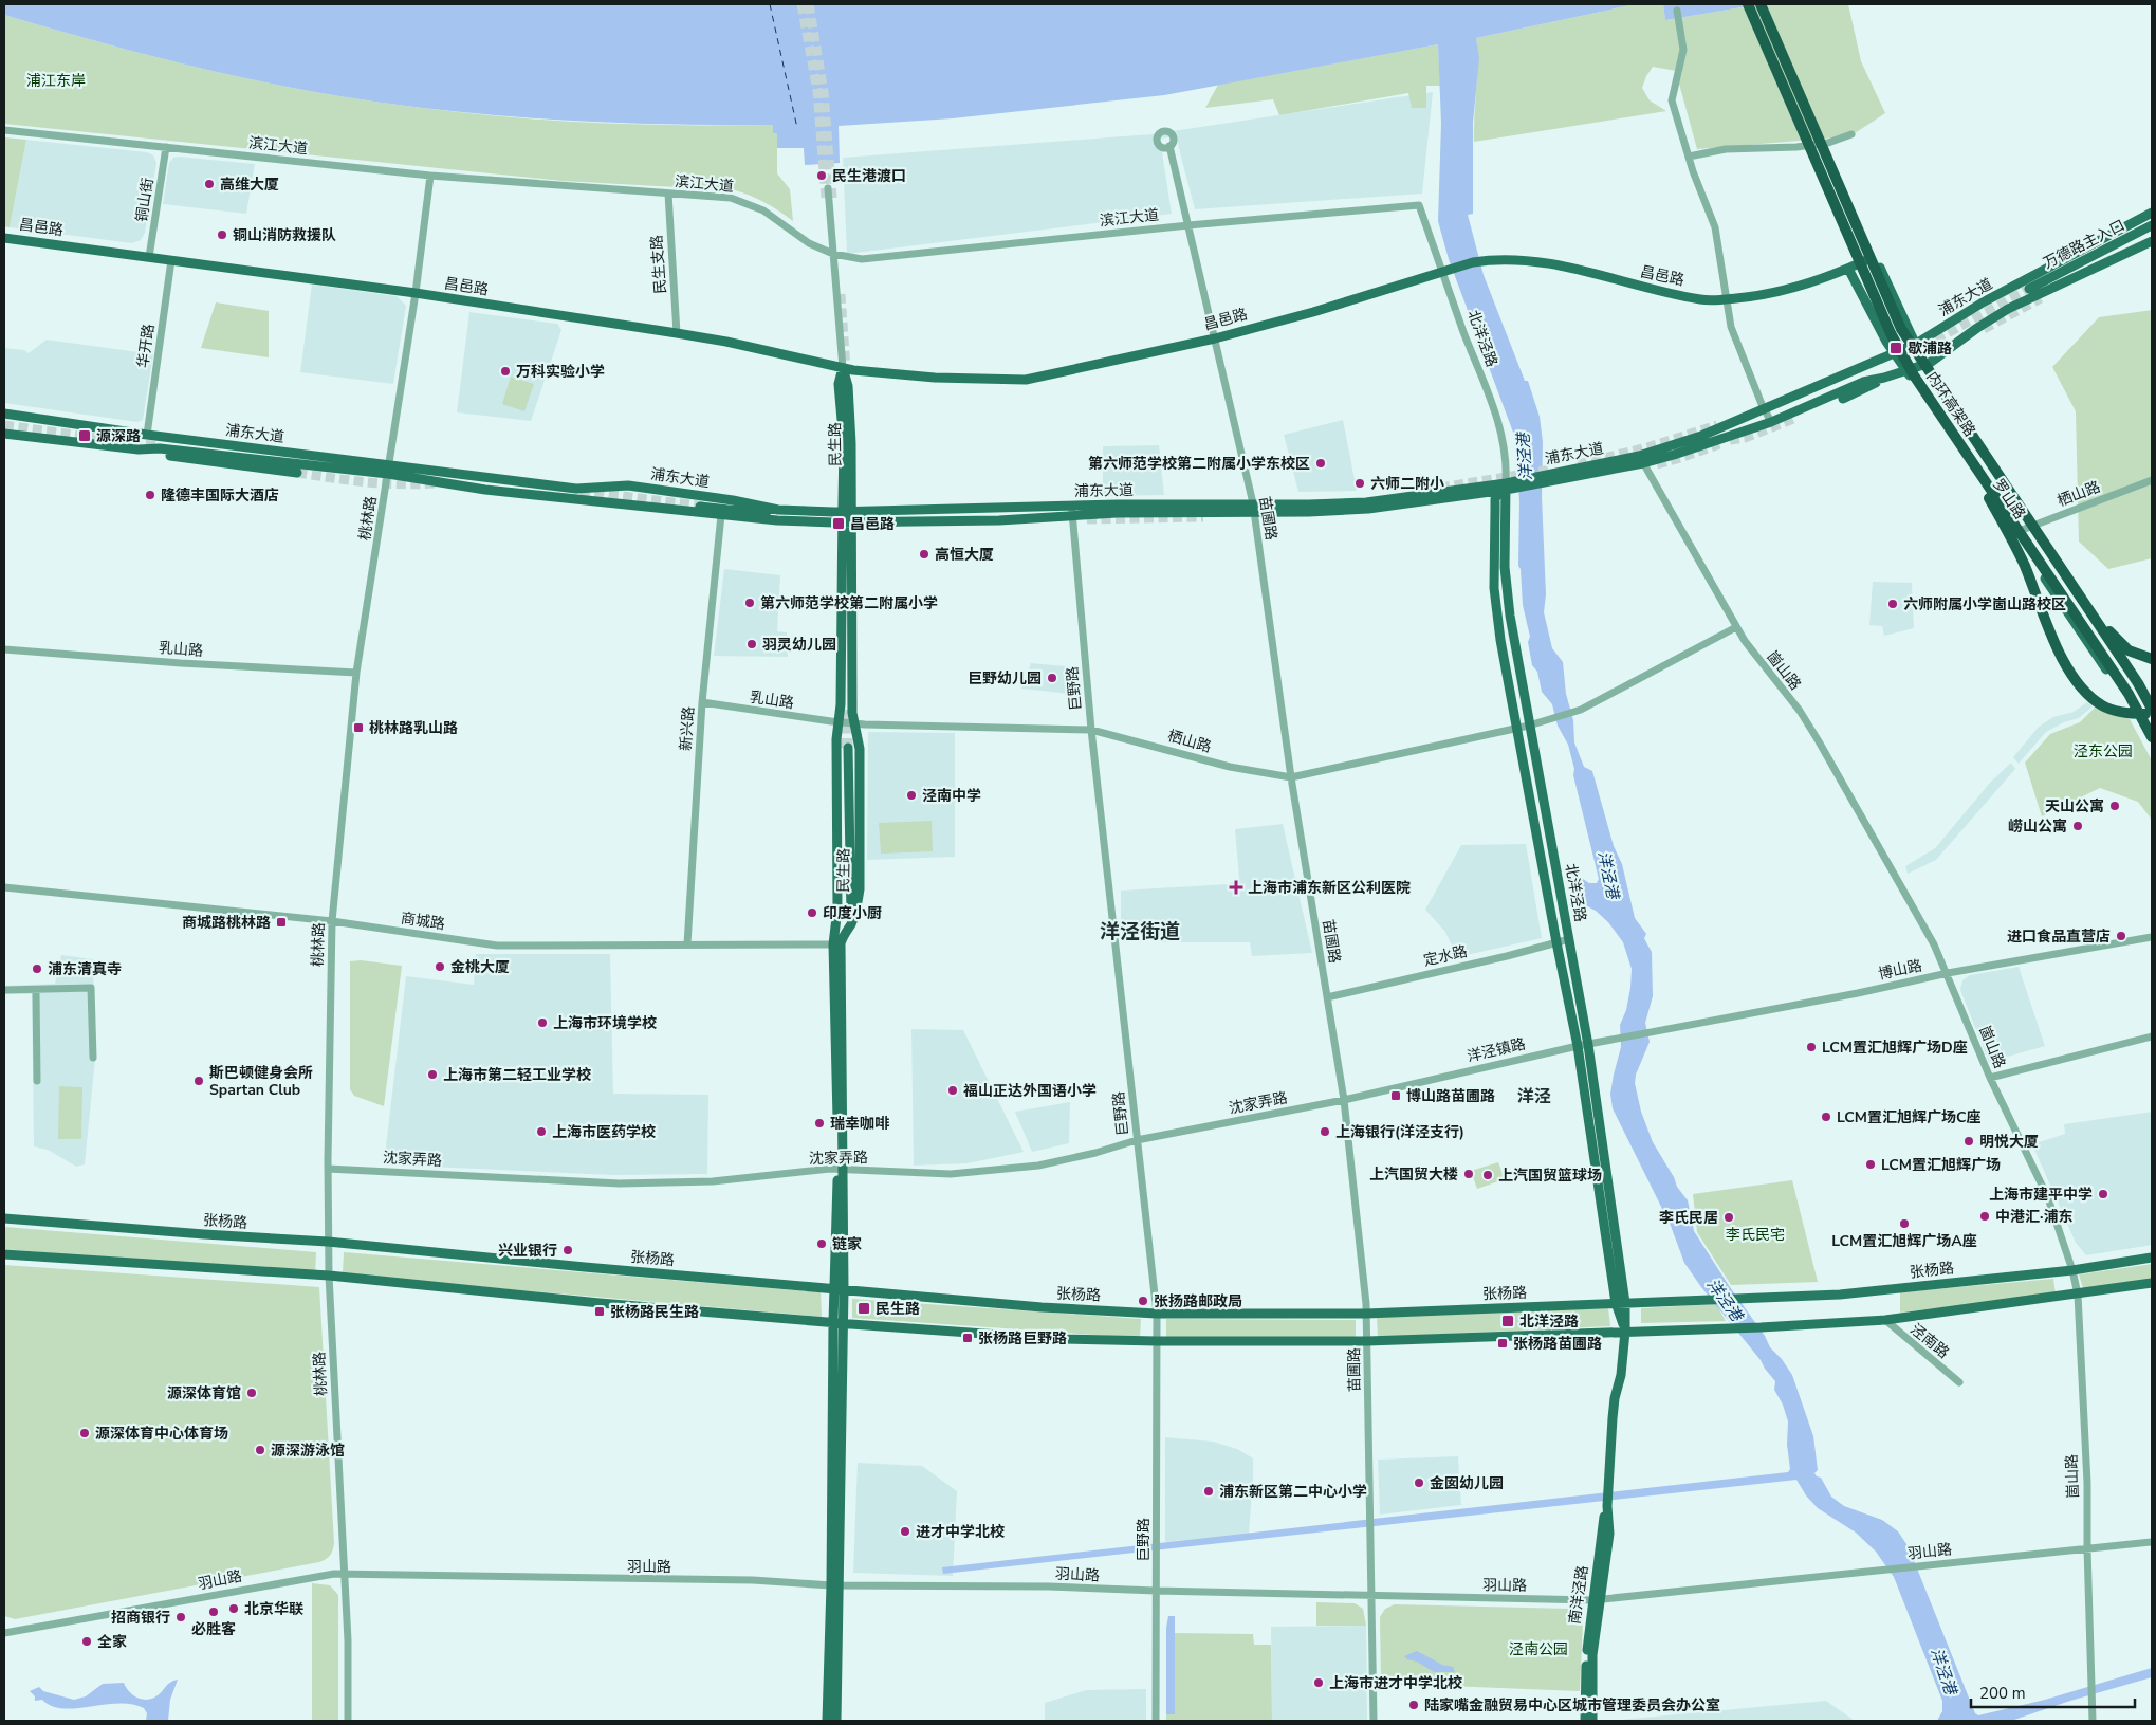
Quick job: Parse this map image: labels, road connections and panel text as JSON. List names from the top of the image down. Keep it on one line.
{"streets":{"highway":["内环高架路"],"main road":["昌邑路","万德路主入口","浦东大道","北洋泾路","民生路","罗山路","张杨路","南洋泾路"],"street":["滨江大道","铜山街","民生支路","华开路","栖山路","桃林路","苗圃路","乳山路","崮山路","巨野路","新兴路","商城路","定水路","博山路","洋泾镇路","沈家弄路","泾南路","羽山路"]},"crossings":[["滨江大道","铜山街"],["滨江大道","民生支路"],["滨江大道","北洋泾路"],["滨江大道","民生路"],["滨江大道","桃林路"],["滨江大道","苗圃路"],["铜山街","昌邑路"],["昌邑路","民生支路"],["昌邑路","华开路"],["昌邑路","民生路"],["昌邑路","罗山路"],["昌邑路","桃林路"],["昌邑路","苗圃路"],["浦东大道","北洋泾路"],["浦东大道","华开路"],["浦东大道","内环高架路"],["浦东大道","民生路"],["浦东大道","罗山路"],["浦东大道","桃林路"],["浦东大道","苗圃路"],["浦东大道","崮山路"],["浦东大道","巨野路"],["浦东大道","新兴路"],["北洋泾路","栖山路"],["北洋泾路","定水路"],["北洋泾路","洋泾镇路"],["北洋泾路","张杨路"],["北洋泾路","南洋泾路"],["内环高架路","罗山路"],["民生路","栖山路"],["民生路","乳山路"],["民生路","商城路"],["民生路","沈家弄路"],["民生路","张杨路"],["民生路","羽山路"],["栖山路","罗山路"],["栖山路","苗圃路"],["栖山路","乳山路"],["栖山路","崮山路"],["栖山路","巨野路"],["桃林路","乳山路"],["桃林路","商城路"],["桃林路","沈家弄路"],["桃林路","张杨路"],["桃林路","羽山路"],["苗圃路","定水路"],["苗圃路","洋泾镇路"],["苗圃路","沈家弄路"],["苗圃路","张杨路"],["苗圃路","羽山路"],["乳山路","新兴路"],["崮山路","博山路"],["崮山路","张杨路"],["崮山路","羽山路"],["巨野路","沈家弄路"],["巨野路","张杨路"],["巨野路","羽山路"],["新兴路","商城路"],["博山路","洋泾镇路"],["洋泾镇路","沈家弄路"],["羽山路","南洋泾路"]],"districts":["洋泾街道","洋泾"],"water":["洋泾港"],"parks":["浦江东岸","泾东公园","李氏民宅","泾南公园"],"places":{"other":["民生港渡口","高维大厦","铜山消防救援队","万科实验小学","第六师范学校第二附属小学东校区","六师二附小","隆德丰国际大酒店","高恒大厦","第六师范学校第二附属小学","六师附属小学崮山路校区","羽灵幼儿园","巨野幼儿园","泾南中学","天山公寓","崂山公寓","印度小厨","进口食品直营店","金桃大厦","浦东清真寺","上海市环境学校","LCM置汇旭辉广场D座","上海市第二轻工业学校","斯巴顿健身会所 Spartan Club","福山正达外国语小学","LCM置汇旭辉广场C座","瑞幸咖啡","上海市医药学校","上海银行(洋泾支行)","明悦大厦","LCM置汇旭辉广场","上汽国贸大楼","上汽国贸篮球场","上海市建平中学","中港汇·浦东","李氏民居","LCM置汇旭辉广场A座","链家","兴业银行","张扬路邮政局","源深体育馆","源深体育中心体育场","源深游泳馆","金囡幼儿园","浦东新区第二中心小学","进才中学北校","北京华联","必胜客","招商银行","全家","上海市进才中学北校","陆家嘴金融贸易中心区城市管理委员会办公室"],"transit":["歇浦路","源深路","昌邑路","桃林路乳山路","商城路桃林路","博山路苗圃路","民生路","张杨路民生路","北洋泾路","张杨路巨野路","张杨路苗圃路"],"health":["上海市浦东新区公利医院"]},"scale_bar":"200 m"}
